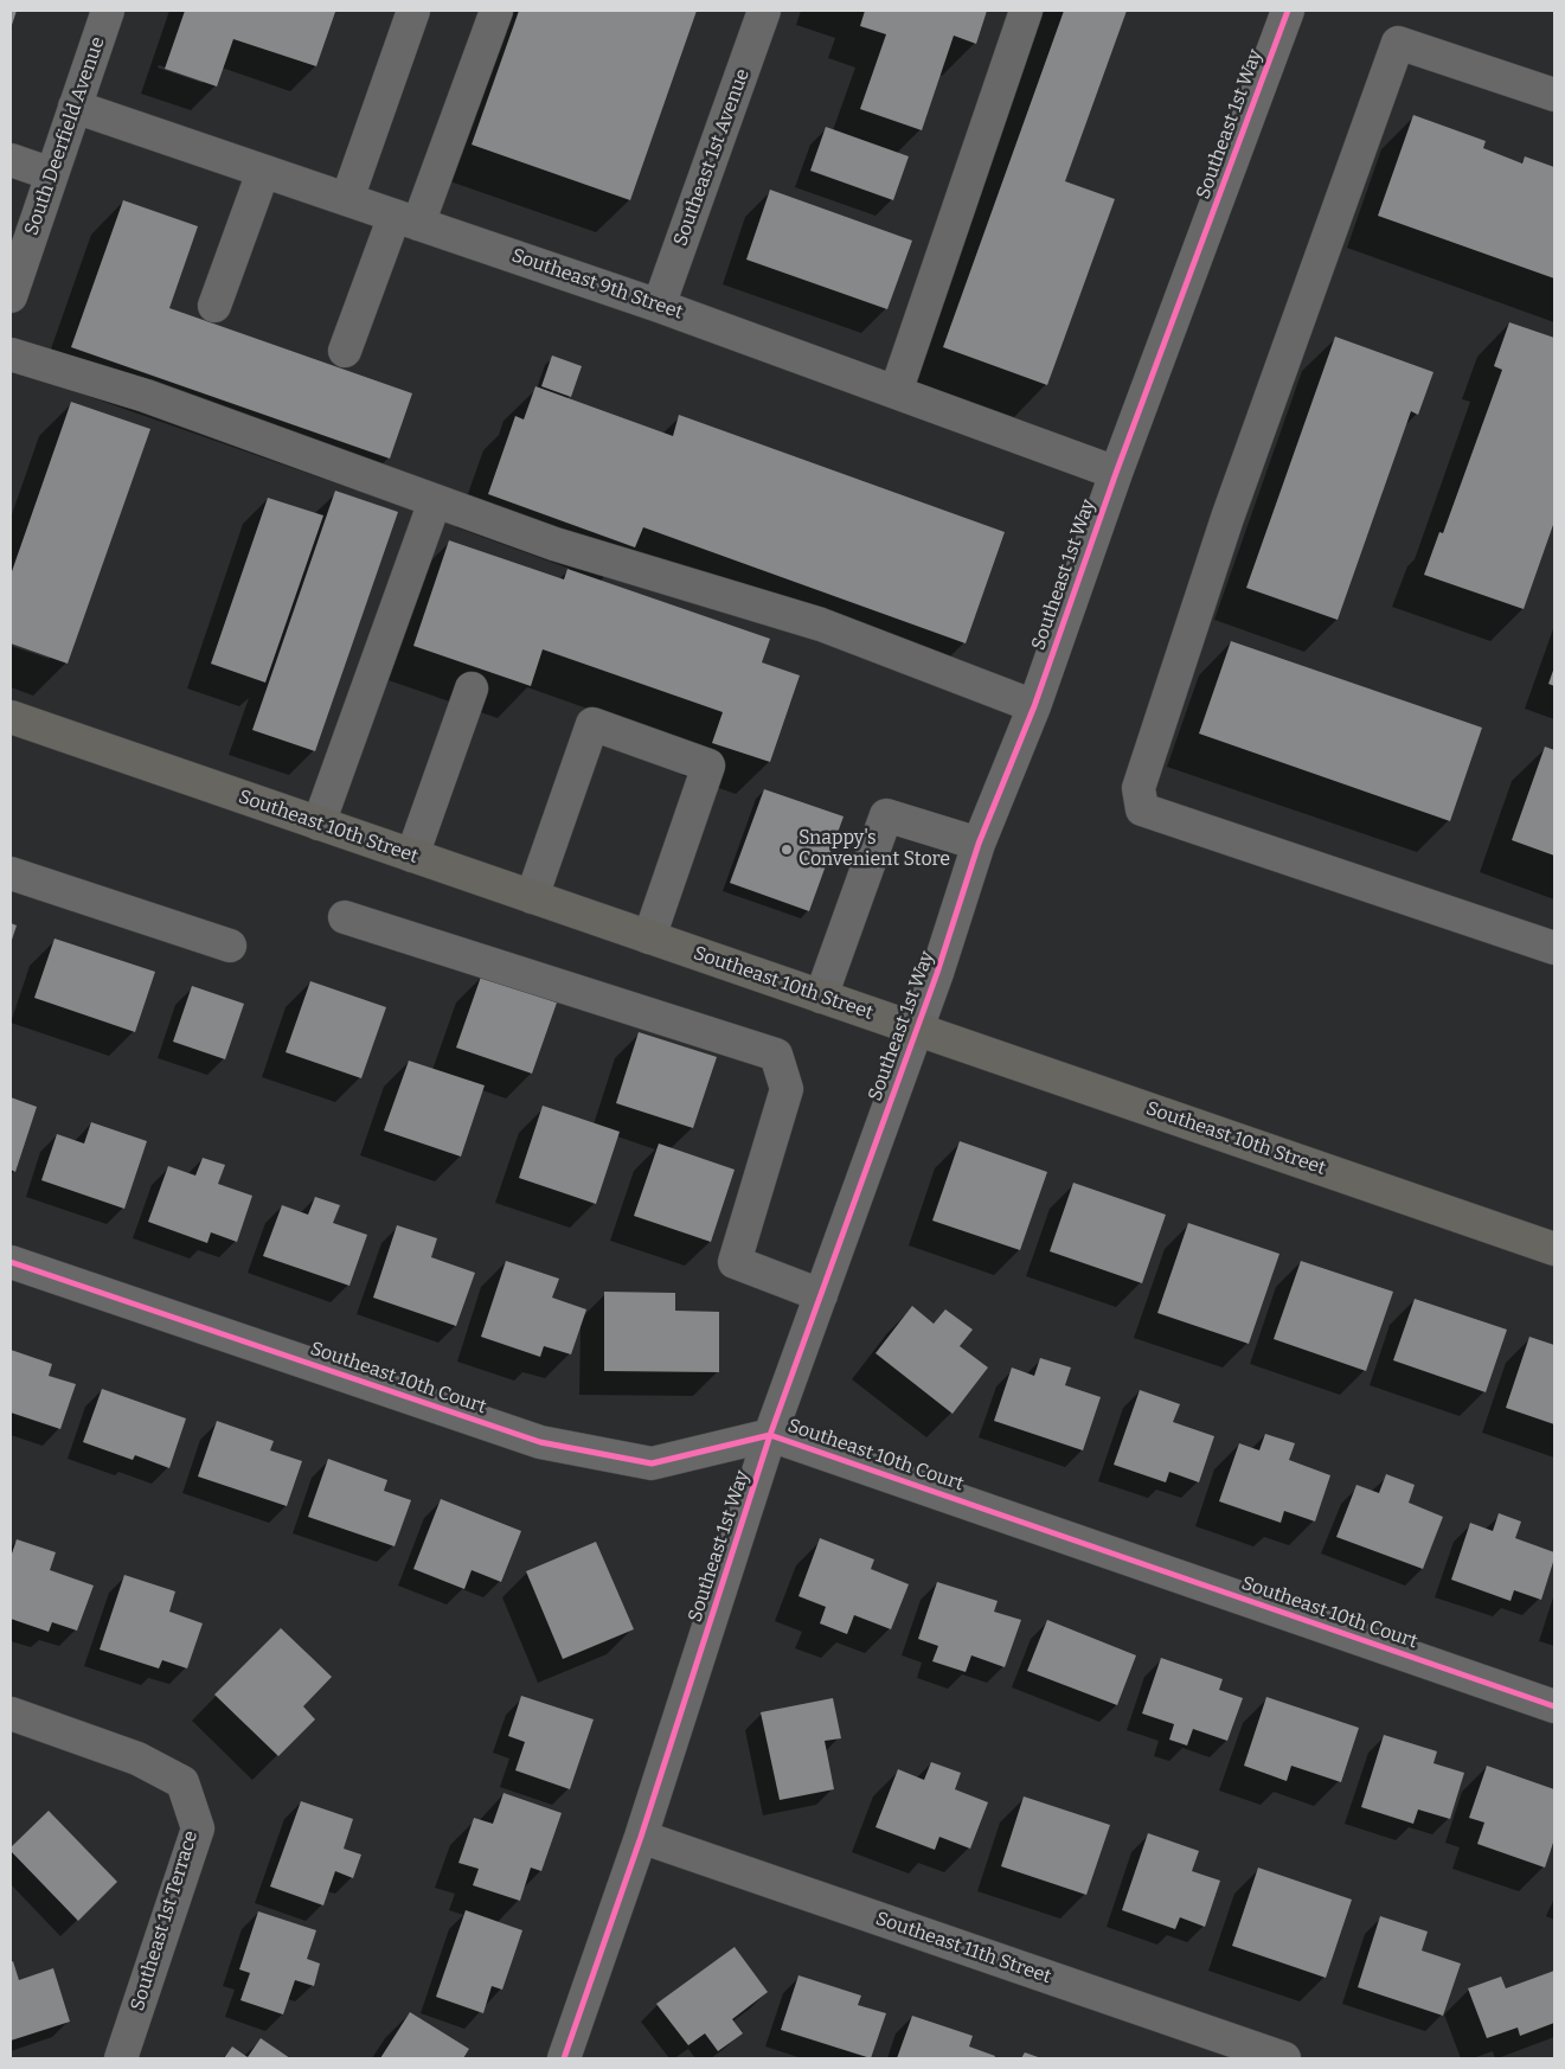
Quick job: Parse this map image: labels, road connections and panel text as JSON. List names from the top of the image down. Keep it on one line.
{"streets":{"main road":["Southeast 10th Street"],"street":["Southeast 1st Way","South Deerfield Avenue","Southeast 1st Avenue","Southeast 9th Street","Southeast 10th Court","Southeast 1st Terrace","Southeast 11th Street"]},"crossings":[["Southeast 1st Way","Southeast 9th Street"],["Southeast 1st Way","Southeast 10th Street"],["Southeast 1st Way","Southeast 10th Court"],["Southeast 1st Way","Southeast 11th Street"],["South Deerfield Avenue","Southeast 9th Street"],["Southeast 1st Avenue","Southeast 9th Street"]],"places":["Snappy's Convenient Store"]}
